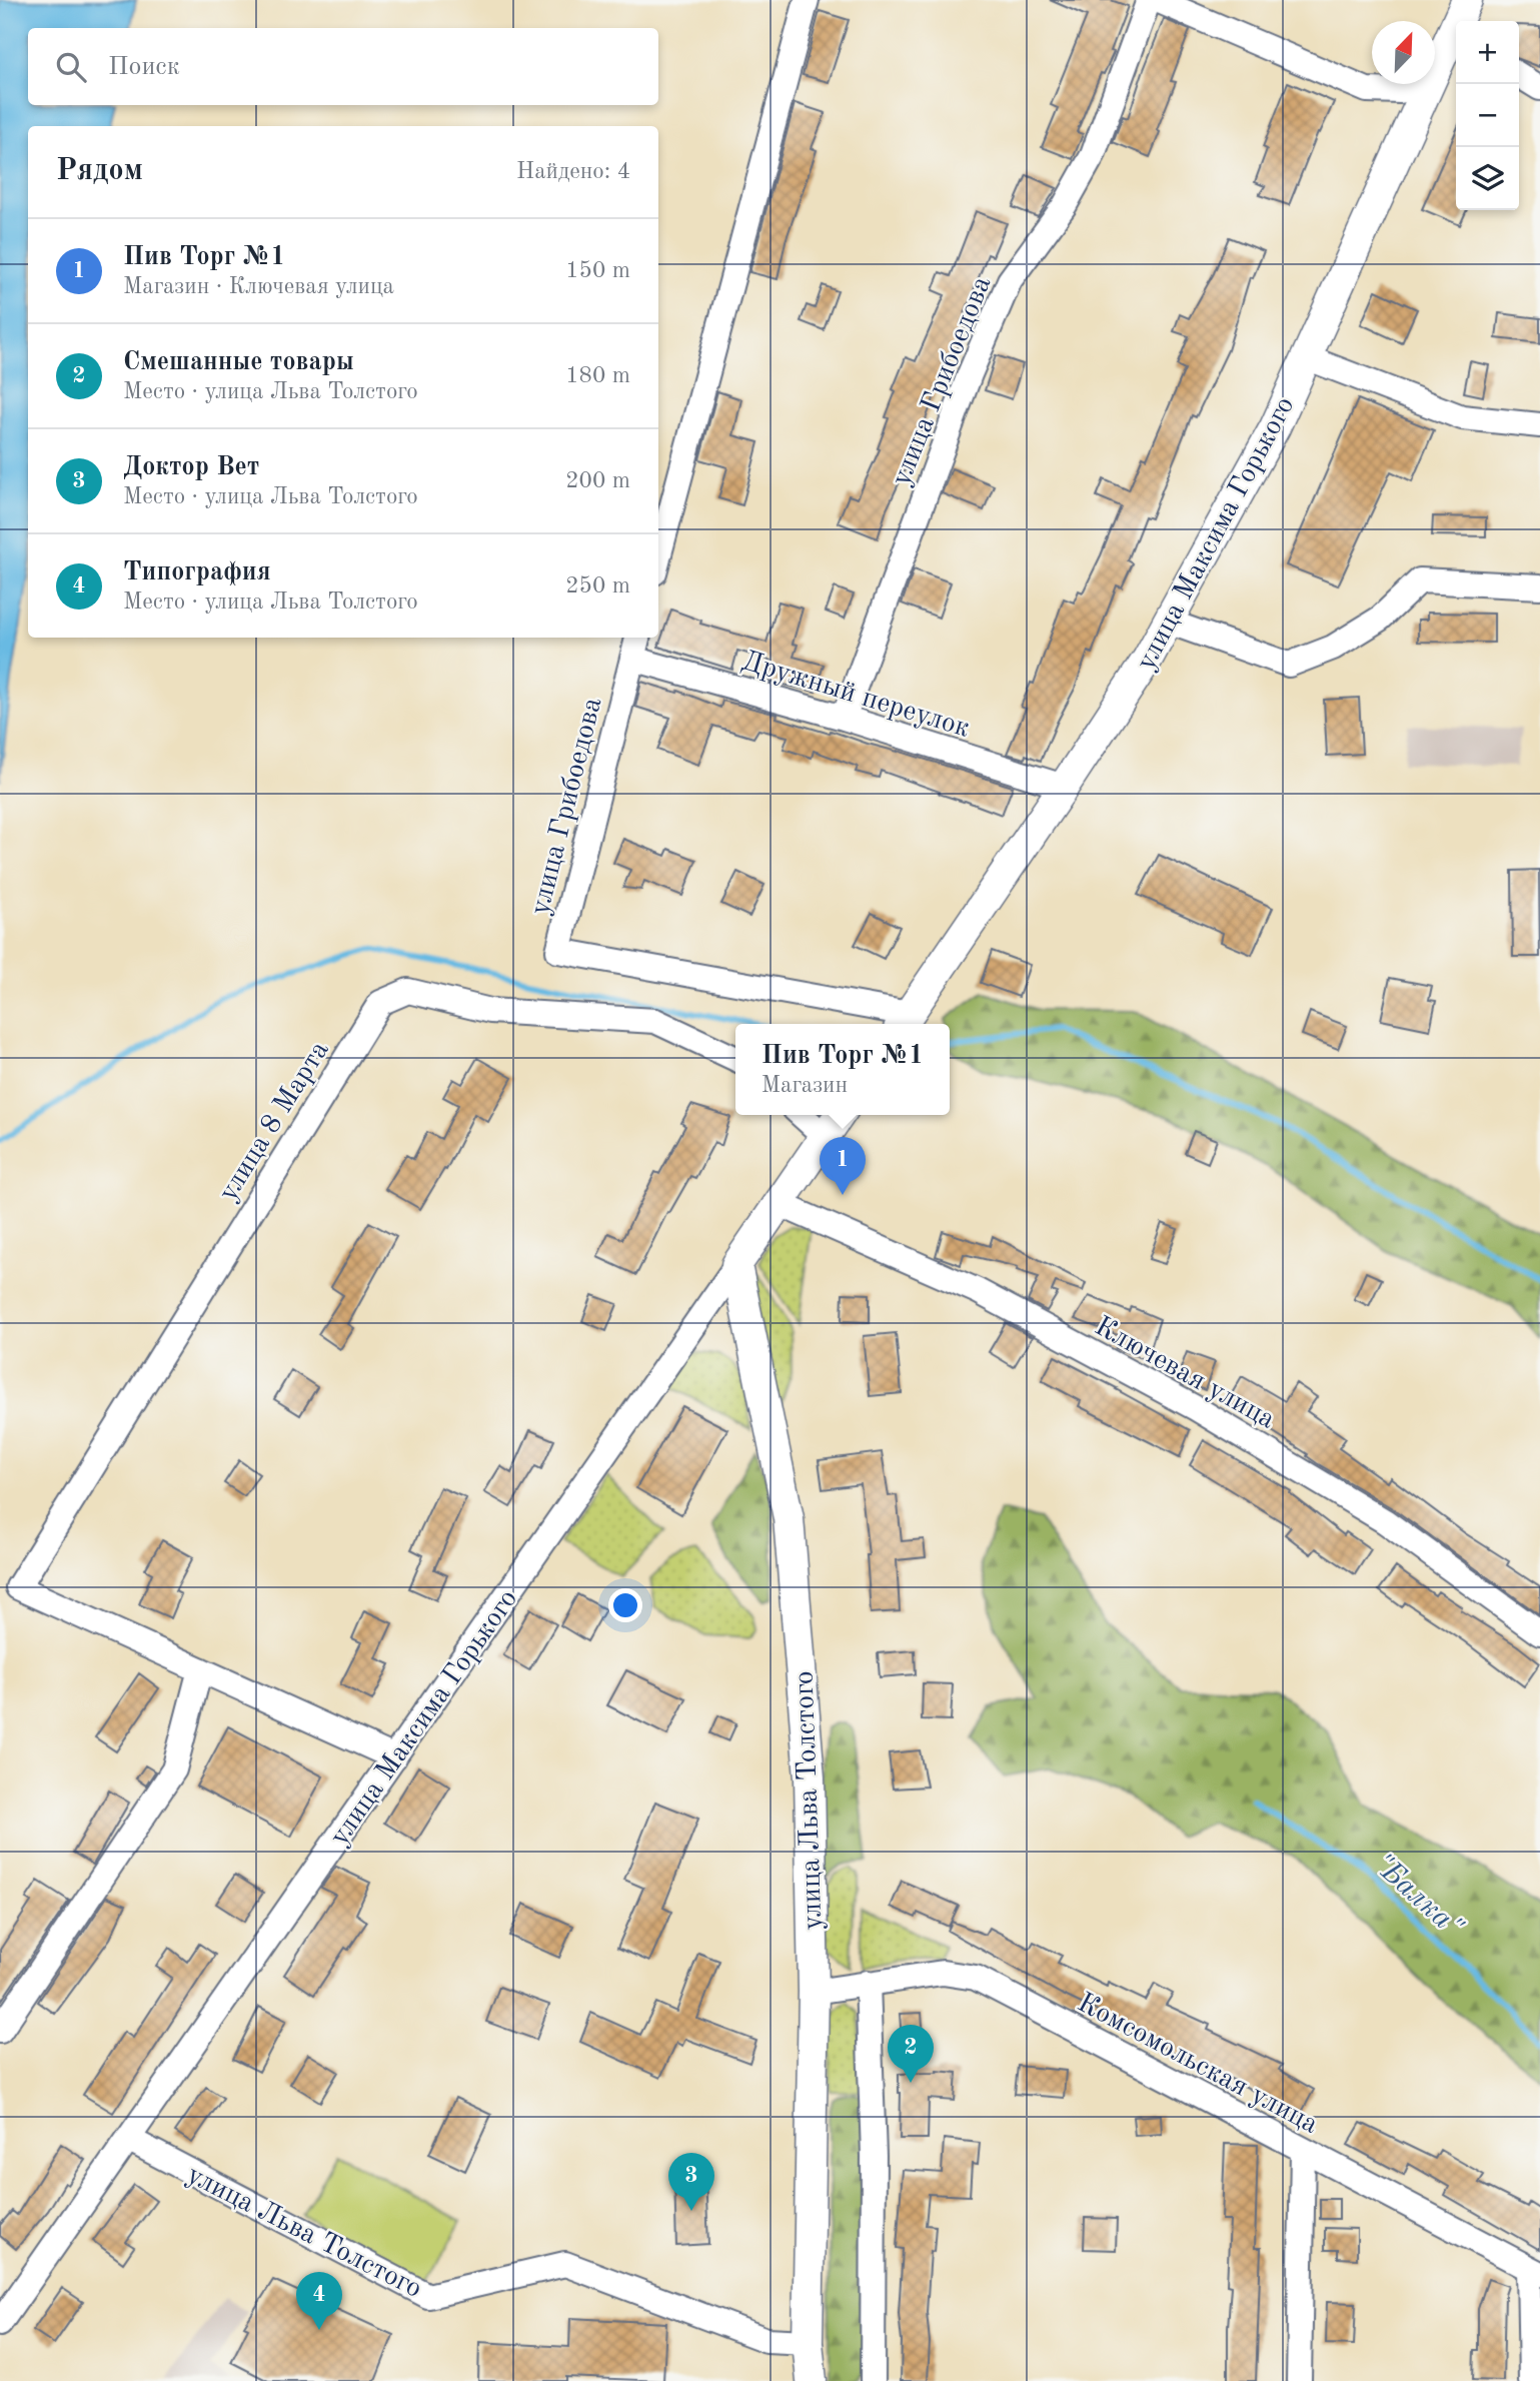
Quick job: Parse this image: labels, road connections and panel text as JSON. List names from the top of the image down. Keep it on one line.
{"streets":{"street":["улица Грибоедова","улица Максима Горького","Дружный переулок","улица 8 Марта","Ключевая улица","улица Льва Толстого","Комсомольская улица"]},"crossings":[["улица Грибоедова","улица Максима Горького"],["улица Грибоедова","Дружный переулок"],["улица Максима Горького","Дружный переулок"],["улица Максима Горького","Ключевая улица"],["улица Максима Горького","улица Льва Толстого"],["улица Льва Толстого","Комсомольская улица"]],"water":["\"Балка\""],"north":"top right","page":{"map_buttons":["+","−"],"search":"Поиск","heading":["Рядом","Найдено: 4"],"list":[{"mark":"1","name":"Пив Торг №1","note":"Магазин · Ключевая улица","value":"150 m"},{"mark":"2","name":"Смешанные товары","note":"Место · улица Льва Толстого","value":"180 m"},{"mark":"3","name":"Доктор Вет","note":"Место · улица Льва Толстого","value":"200 m"},{"mark":"4","name":"Типография","note":"Место · улица Льва Толстого","value":"250 m"}],"popup":["Пив Торг №1","Магазин"],"pins":["1","2","3","4"]}}
